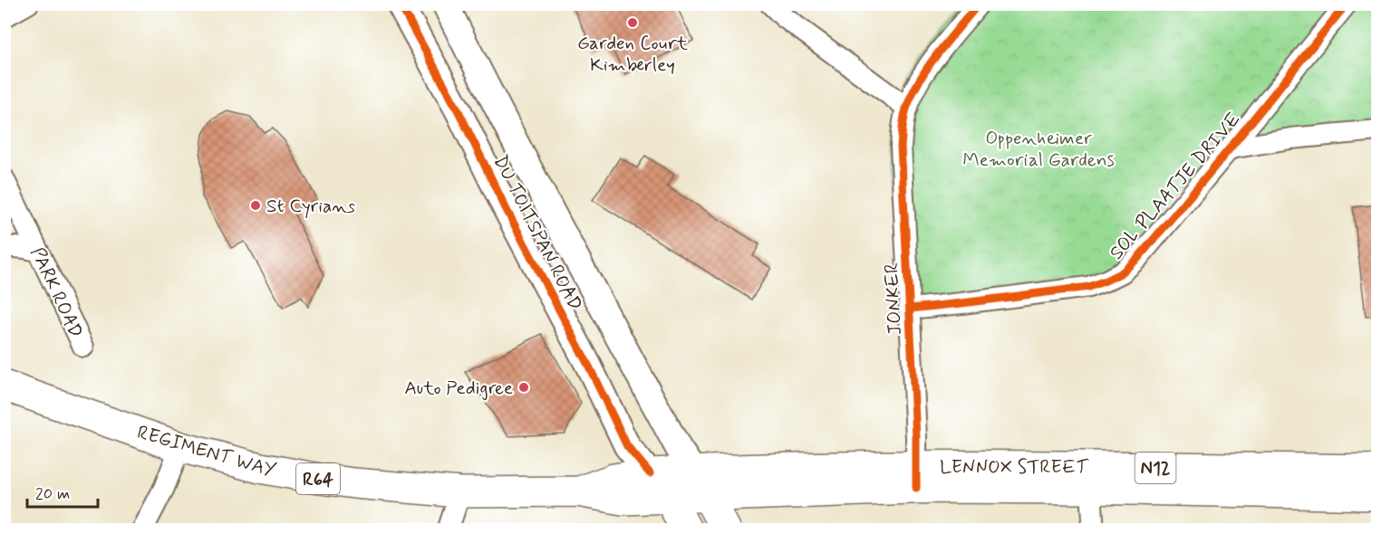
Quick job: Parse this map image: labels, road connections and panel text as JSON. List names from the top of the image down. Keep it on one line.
{"streets":{"main road":["DU TOITSPAN ROAD","REGIMENT WAY","LENNOX STREET","N12","R64"],"street":["SOL PLAATJE DRIVE","PARK ROAD","JONKER"]},"crossings":[["SOL PLAATJE DRIVE","JONKER"],["DU TOITSPAN ROAD","REGIMENT WAY"],["DU TOITSPAN ROAD","LENNOX STREET"],["JONKER","LENNOX STREET"],["REGIMENT WAY","LENNOX STREET"]],"parks":["Oppenheimer Memorial Gardens"],"places":["Garden Court Kimberley","St Cyrians","Auto Pedigree"],"scale_bar":"20 m"}
